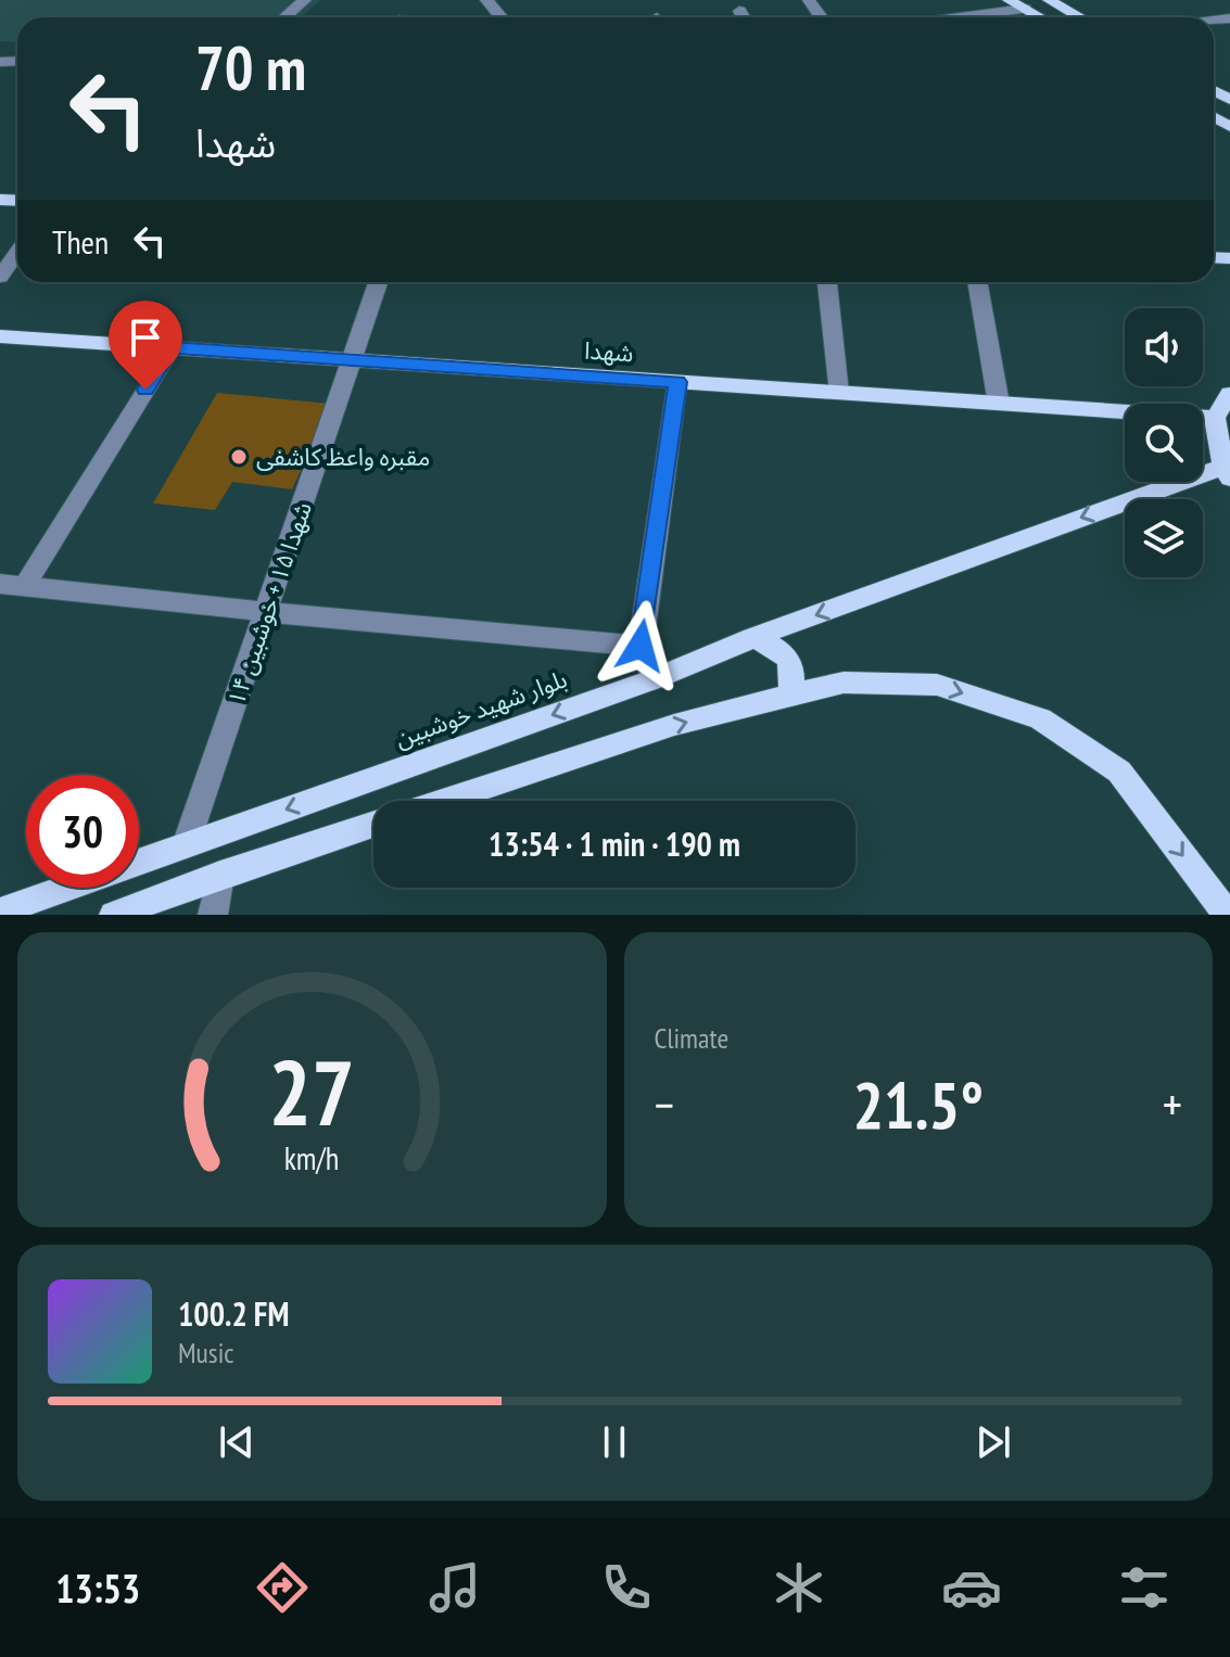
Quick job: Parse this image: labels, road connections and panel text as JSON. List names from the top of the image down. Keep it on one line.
{"streets":{"main road":["شهدا","بلوار شهید خوشبین"],"street":["شهدا ۱۵ + خوشبین ۱۴"]},"crossings":[["شهدا","شهدا ۱۵ + خوشبین ۱۴"],["شهدا ۱۵ + خوشبین ۱۴","بلوار شهید خوشبین"]],"places":["مقبره واعظ کاشفی"],"page":{"turn":["70 m","شهدا"],"then":"Then","limit":"30","trip":"13:54 · 1 min · 190 m","tile":"Climate","heat":["−","21.5°","+"],"song":["100.2 FM","Music"],"tabs":"13:53","gauge":["27","km/h"]}}
